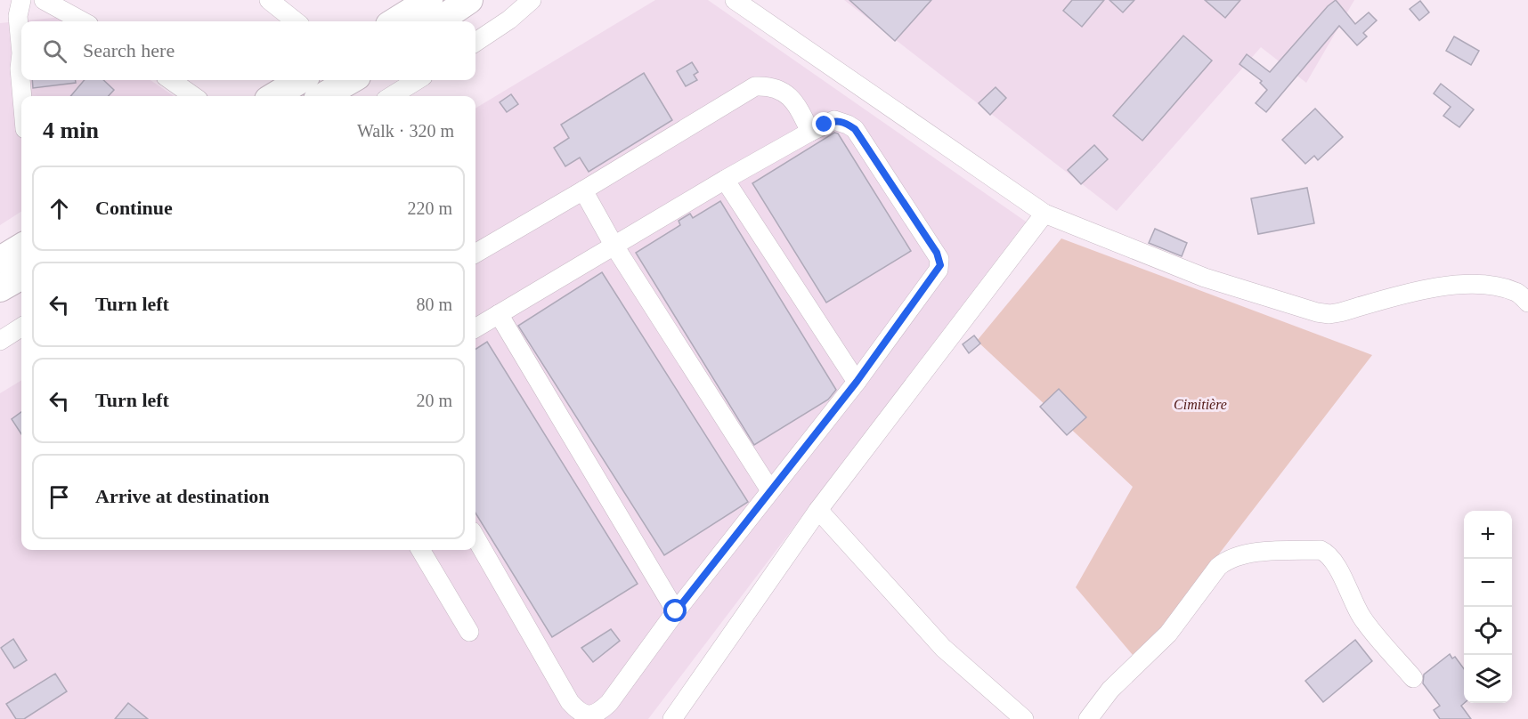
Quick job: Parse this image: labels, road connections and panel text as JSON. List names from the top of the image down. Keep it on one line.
{"parks":["Cimitière"],"page":{"search":"Search here","heading":["4 min","Walk · 320 m"],"list":[["Continue","220 m"],["Turn left","80 m"],["Turn left","20 m"],"Arrive at destination"],"map_buttons":["+","−"]}}
